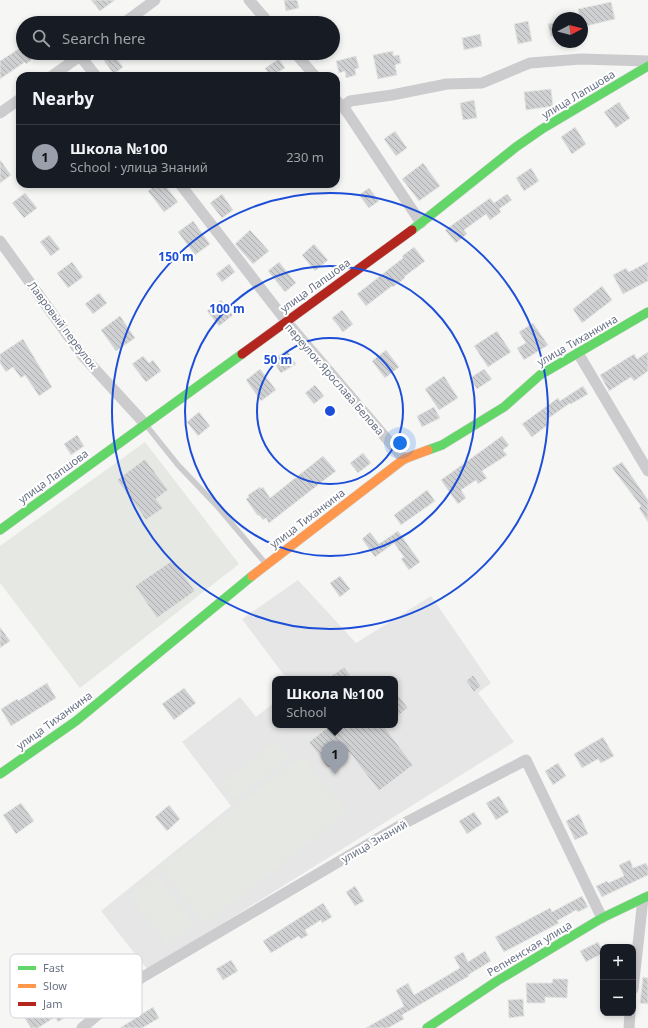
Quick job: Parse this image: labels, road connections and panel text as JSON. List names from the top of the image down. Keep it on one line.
{"streets":{"street":["улица Лапшова","Лавровый переулок","улица Тиханкина","переулок Ярослава Белова","улица Знаний","Репненская улица"]},"crossings":[["улица Лапшова","Лавровый переулок"],["улица Лапшова","переулок Ярослава Белова"],["улица Тиханкина","переулок Ярослава Белова"],["улица Знаний","Репненская улица"]],"legend":["Fast","Slow","Jam"],"north":"right","page":{"search":"Search here","heading":"Nearby","list":[{"mark":"1","name":"Школа №100","note":"School · улица Знаний","value":"230 m"}],"popup":["Школа №100","School"],"pins":"1","map_buttons":["+","−"]},"rings":["150 m","100 m","50 m"]}
